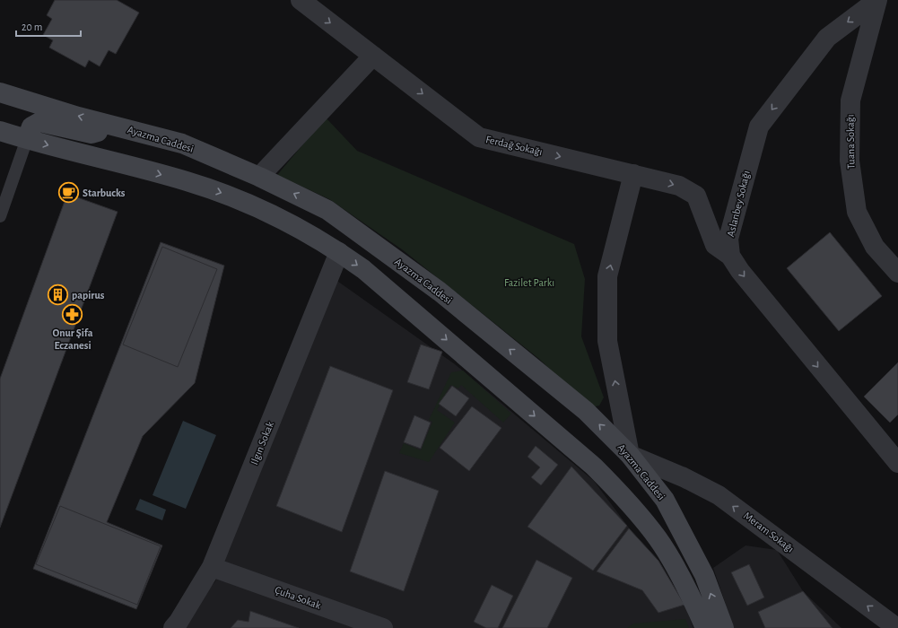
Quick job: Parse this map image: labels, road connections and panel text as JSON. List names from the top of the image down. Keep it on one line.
{"streets":{"main road":["Ayazma Caddesi"],"street":["Tuana Sokağı","Ferdağ Sokağı","Aslanbey Sokağı","Ilgın Sokak","Meram Sokağı","Çuha Sokak"]},"crossings":[["Ayazma Caddesi","Meram Sokağı"],["Tuana Sokağı","Aslanbey Sokağı"],["Ferdağ Sokağı","Aslanbey Sokağı"],["Ilgın Sokak","Çuha Sokak"]],"one_way":["Ferdağ Sokağı","Aslanbey Sokağı","Meram Sokağı"],"parks":["Fazilet Parkı"],"places":{"cafe":["Starbucks"],"building":["papirus"],"pharmacy":["Onur Şifa Eczanesi"]},"scale_bar":"20 m"}
